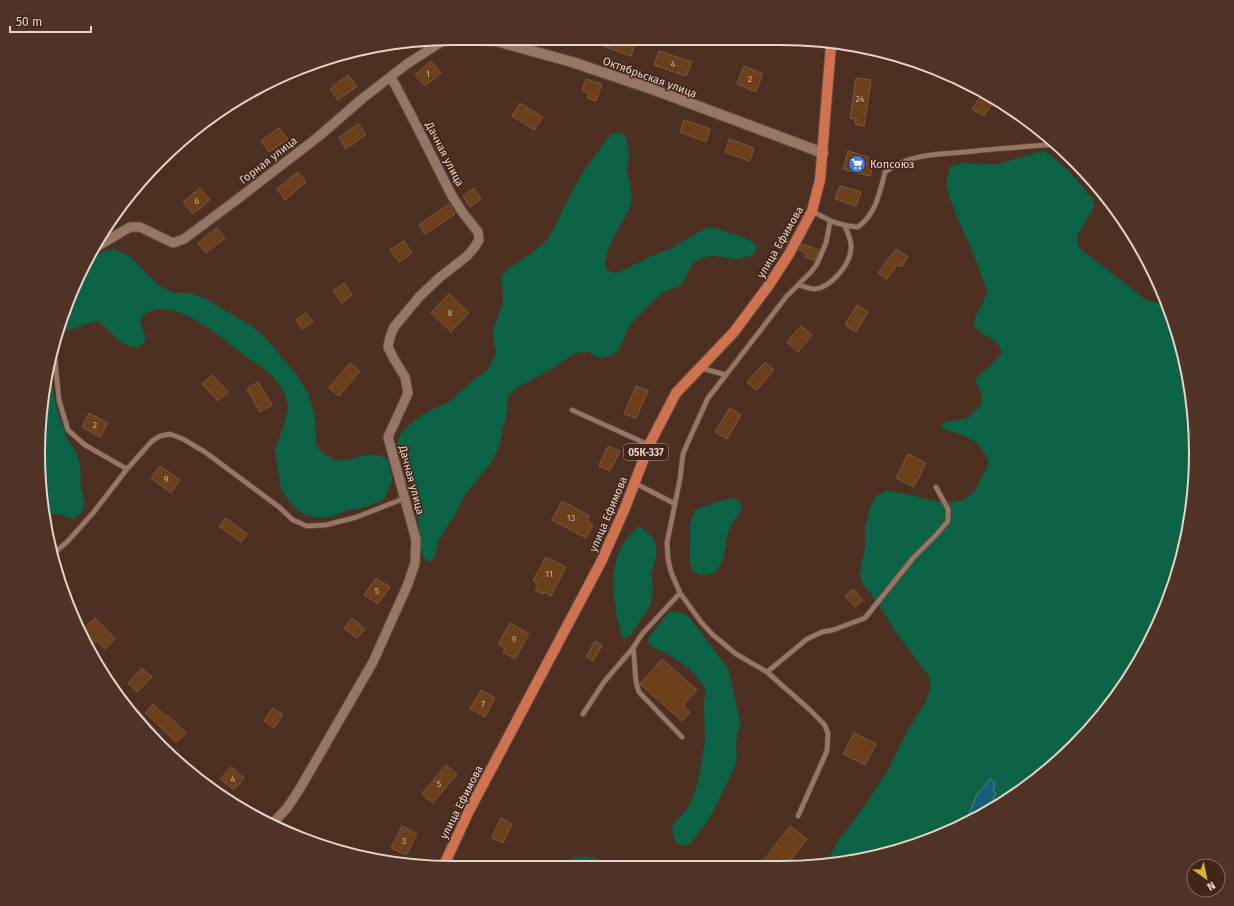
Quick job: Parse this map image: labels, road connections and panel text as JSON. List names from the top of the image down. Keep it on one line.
{"streets":{"main road":["улица Ефимова","05К-337"],"street":["Октябрьская улица","Дачная улица","Горная улица"]},"crossings":[["Октябрьская улица","улица Ефимова"],["Дачная улица","Горная улица"]],"places":{"supermarket":["Копсоюз"]},"house_numbers":["4","1","2","24","6","8","2","9","13","11","5","9","7","4","5","3"],"scale_bar":"50 m","north":"bottom right"}
